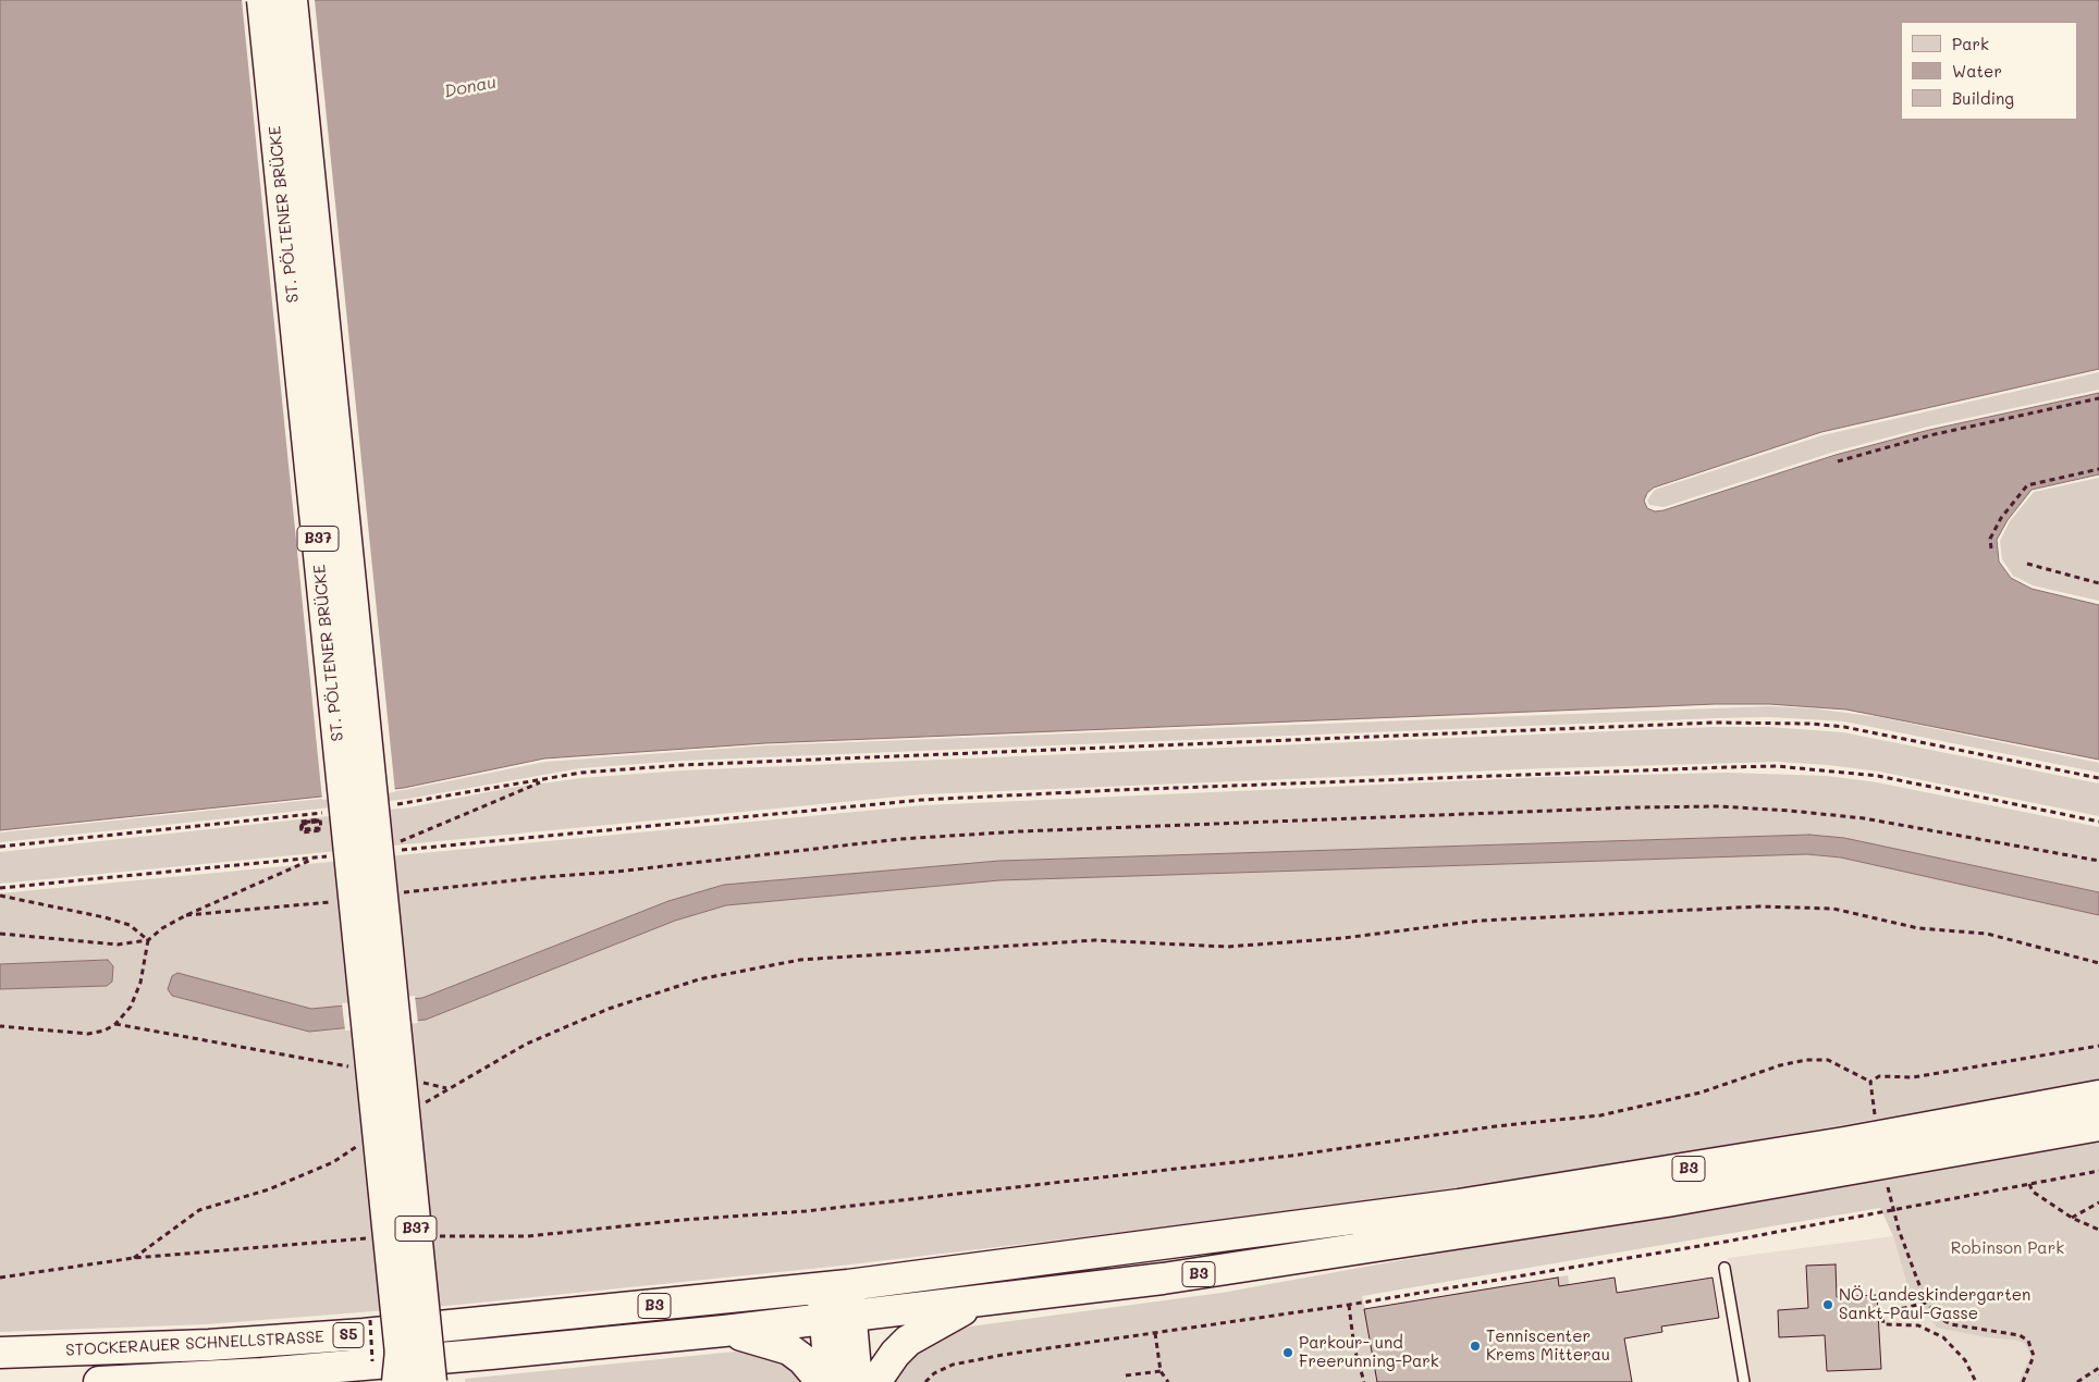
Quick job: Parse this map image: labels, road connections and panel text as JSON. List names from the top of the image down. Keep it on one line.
{"streets":{"main road":["ST. PÖLTENER BRÜCKE","B37","B3","S5","STOCKERAUER SCHNELLSTRASSE"]},"crossings":[["ST. PÖLTENER BRÜCKE","B37"],["B3","STOCKERAUER SCHNELLSTRASSE"]],"water":["Donau"],"parks":["Robinson Park"],"places":["NÖ Landeskindergarten Sankt-Paul-Gasse","Tenniscenter Krems Mitterau","Parkour- und Freerunning-Park"],"legend":["Park","Water","Building"]}
